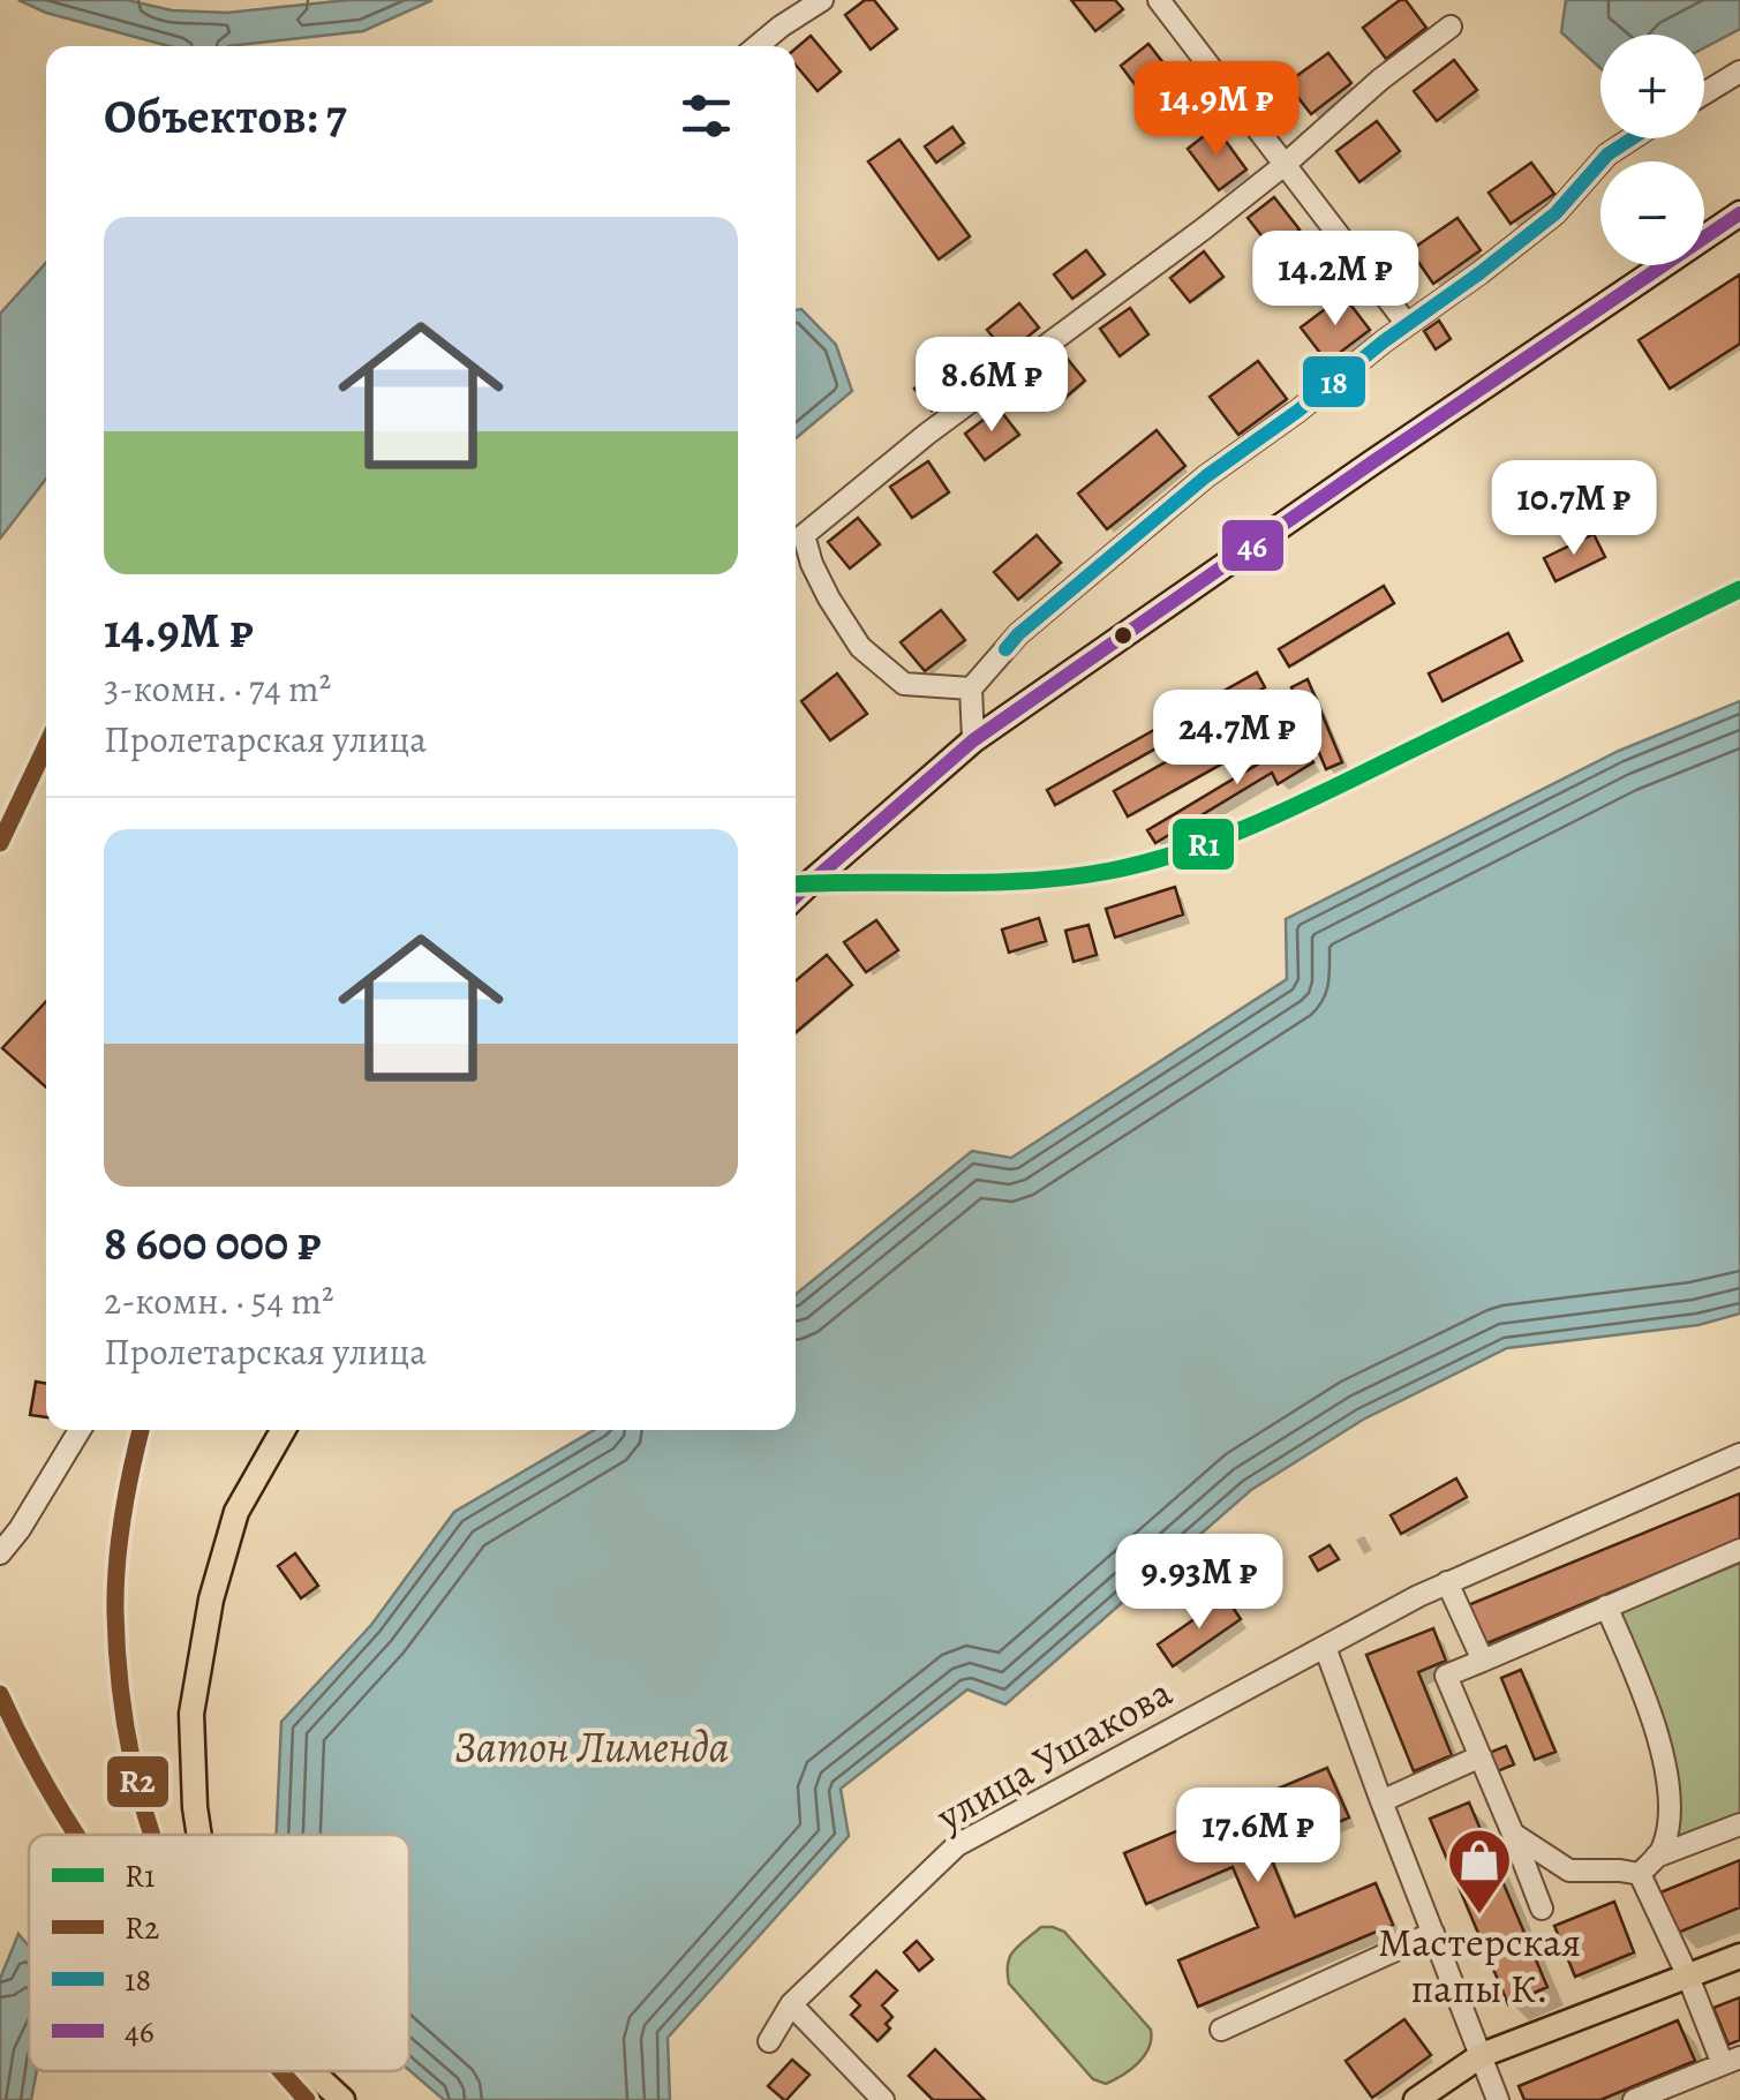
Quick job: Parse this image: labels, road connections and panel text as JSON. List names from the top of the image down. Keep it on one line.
{"streets":{"street":["улица Ушакова"]},"water":["Затон Лименда"],"places":{"shop":["Мастерская папы К."]},"lines":["transit line 18","transit line 46","transit line R1","transit line R2"],"legend":["R1","R2","18","46"],"page":{"map_buttons":["+","−"],"heading":"Объектов: 7","price":["14.9M ₽","14.2M ₽","8.6M ₽","10.7M ₽","24.7M ₽","9.93M ₽","17.6M ₽"],"list":[{"name":"14.9M ₽","note":"3-комн. · 74 m² · Пролетарская улица"},{"name":"8 600 000 ₽","note":"2-комн. · 54 m² · Пролетарская улица"}]}}
